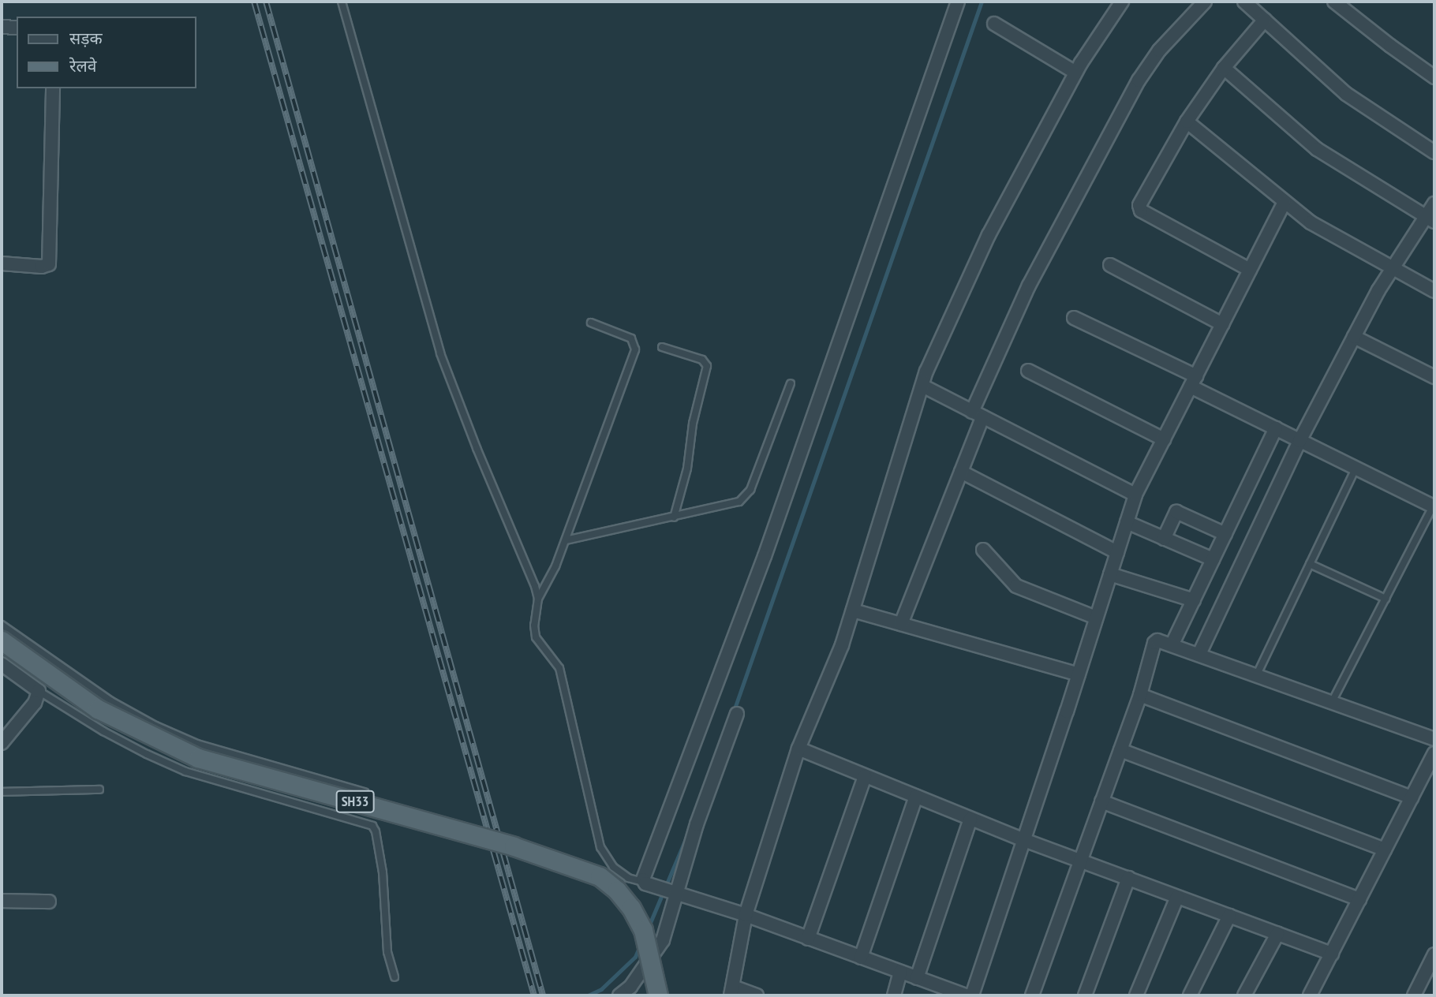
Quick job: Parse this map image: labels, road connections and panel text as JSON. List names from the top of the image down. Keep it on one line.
{"streets":{"main road":["SH33"]},"legend":["सड़क","रेलवे"]}
